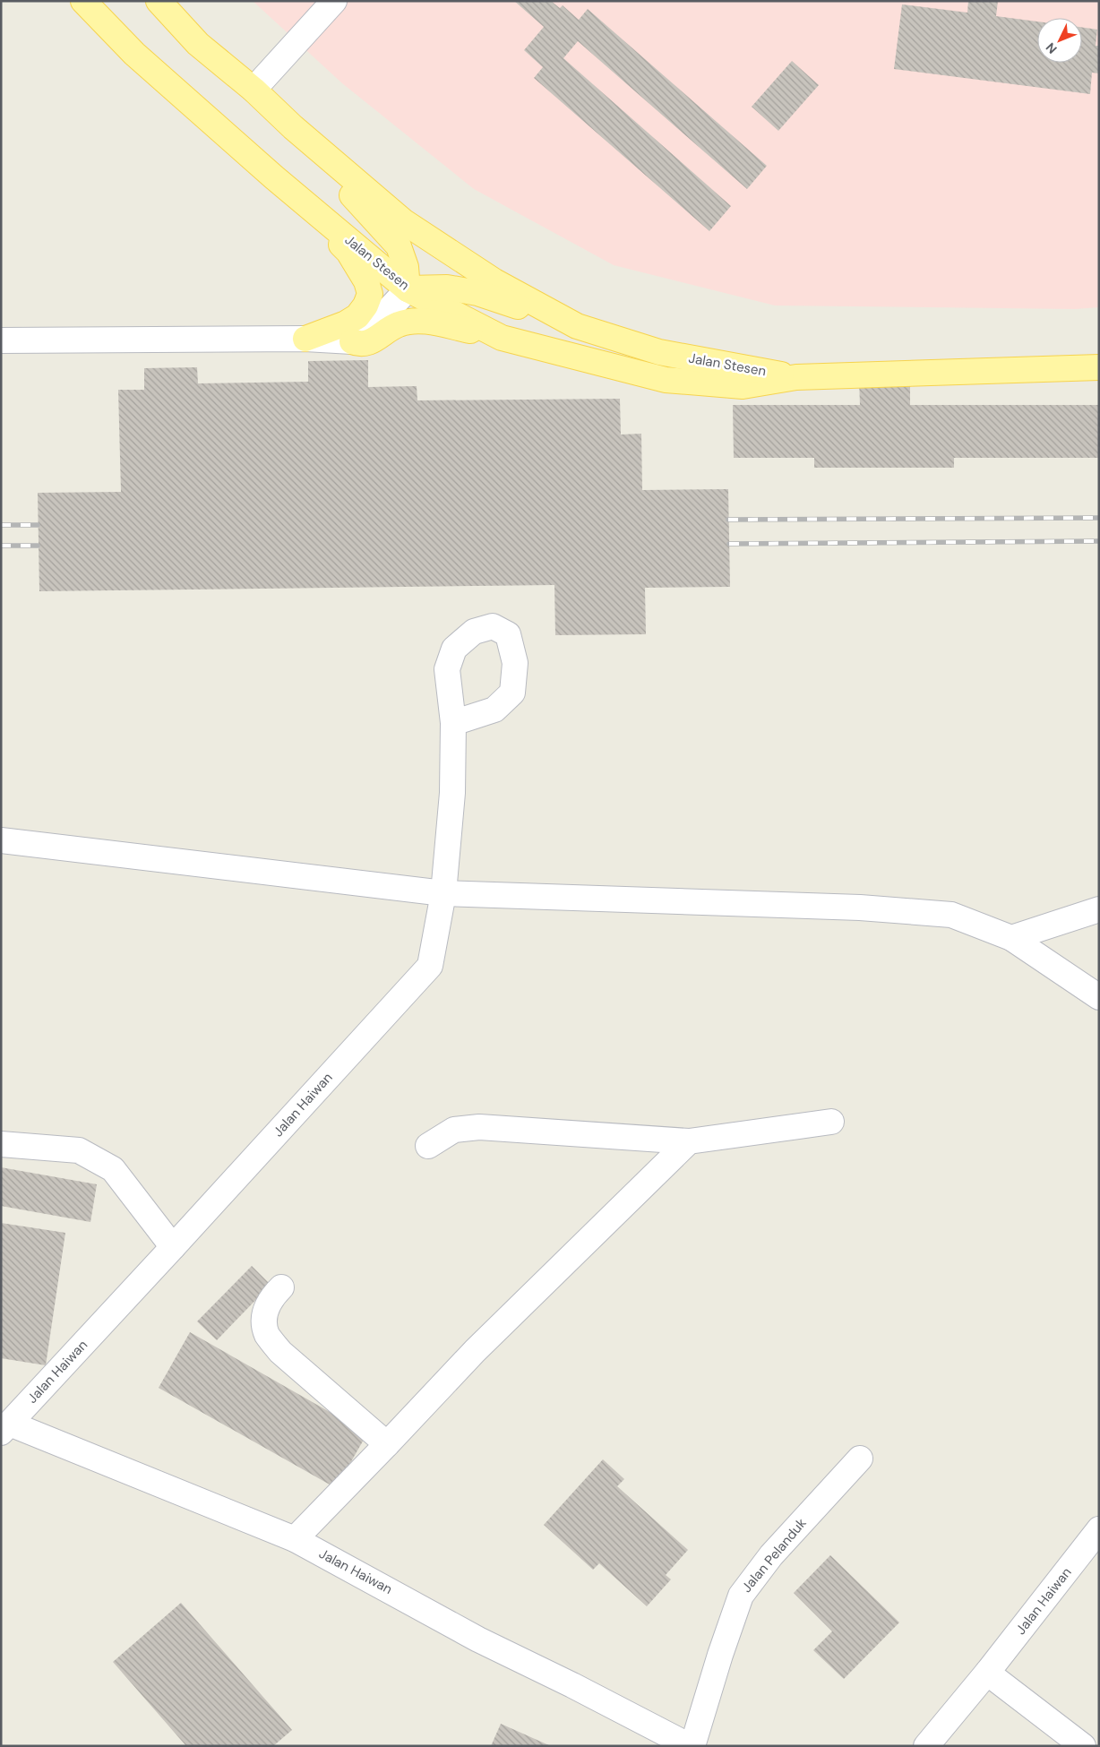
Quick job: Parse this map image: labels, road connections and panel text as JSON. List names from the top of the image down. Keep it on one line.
{"streets":{"main road":["Jalan Stesen"],"street":["Jalan Haiwan","Jalan Pelanduk"]},"crossings":[["Jalan Haiwan","Jalan Pelanduk"]],"north":"bottom left"}
